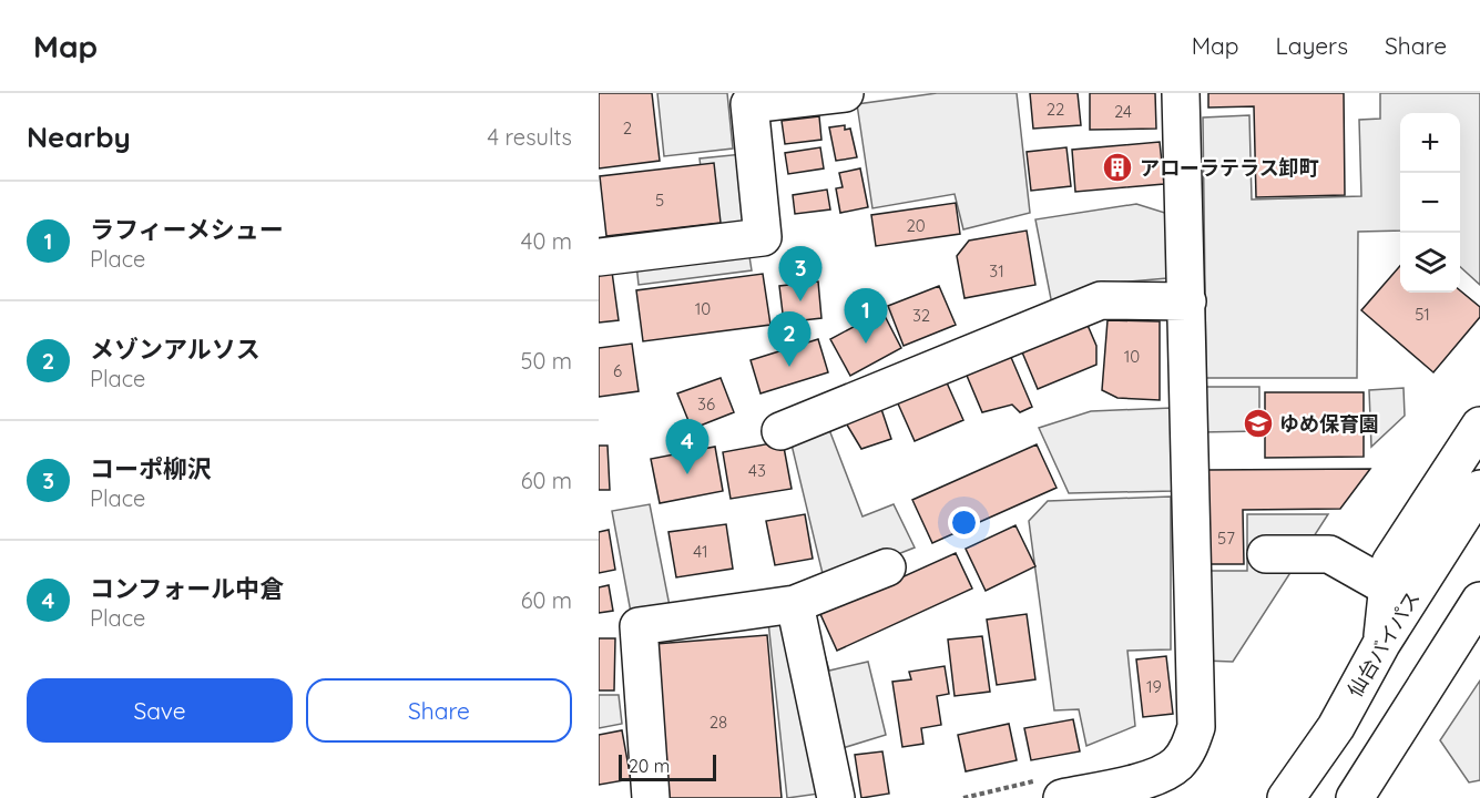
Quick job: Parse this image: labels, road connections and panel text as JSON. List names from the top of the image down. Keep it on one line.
{"streets":{"main road":["仙台バイパス"]},"places":{"building":["アローラテラス卸町"],"school or university":["ゆめ保育園"]},"house_numbers":["22","24","2","5","20","31","10","51","32","10","6","36","43","57","41","19","28"],"scale_bar":"20 m","page":{"header":"Map","nav":["Map","Layers","Share"],"heading":["Nearby","4 results"],"map_buttons":["+","−"],"list":[{"mark":"1","name":"ラフィーメシュー","note":"Place","value":"40 m"},{"mark":"2","name":"メゾンアルソス","note":"Place","value":"50 m"},{"mark":"3","name":"コーポ柳沢","note":"Place","value":"60 m"},{"mark":"4","name":"コンフォール中倉","note":"Place","value":"60 m"}],"pins":["3","1","2","4"],"buttons":["Save","Share"],"scale":"20 m"}}
